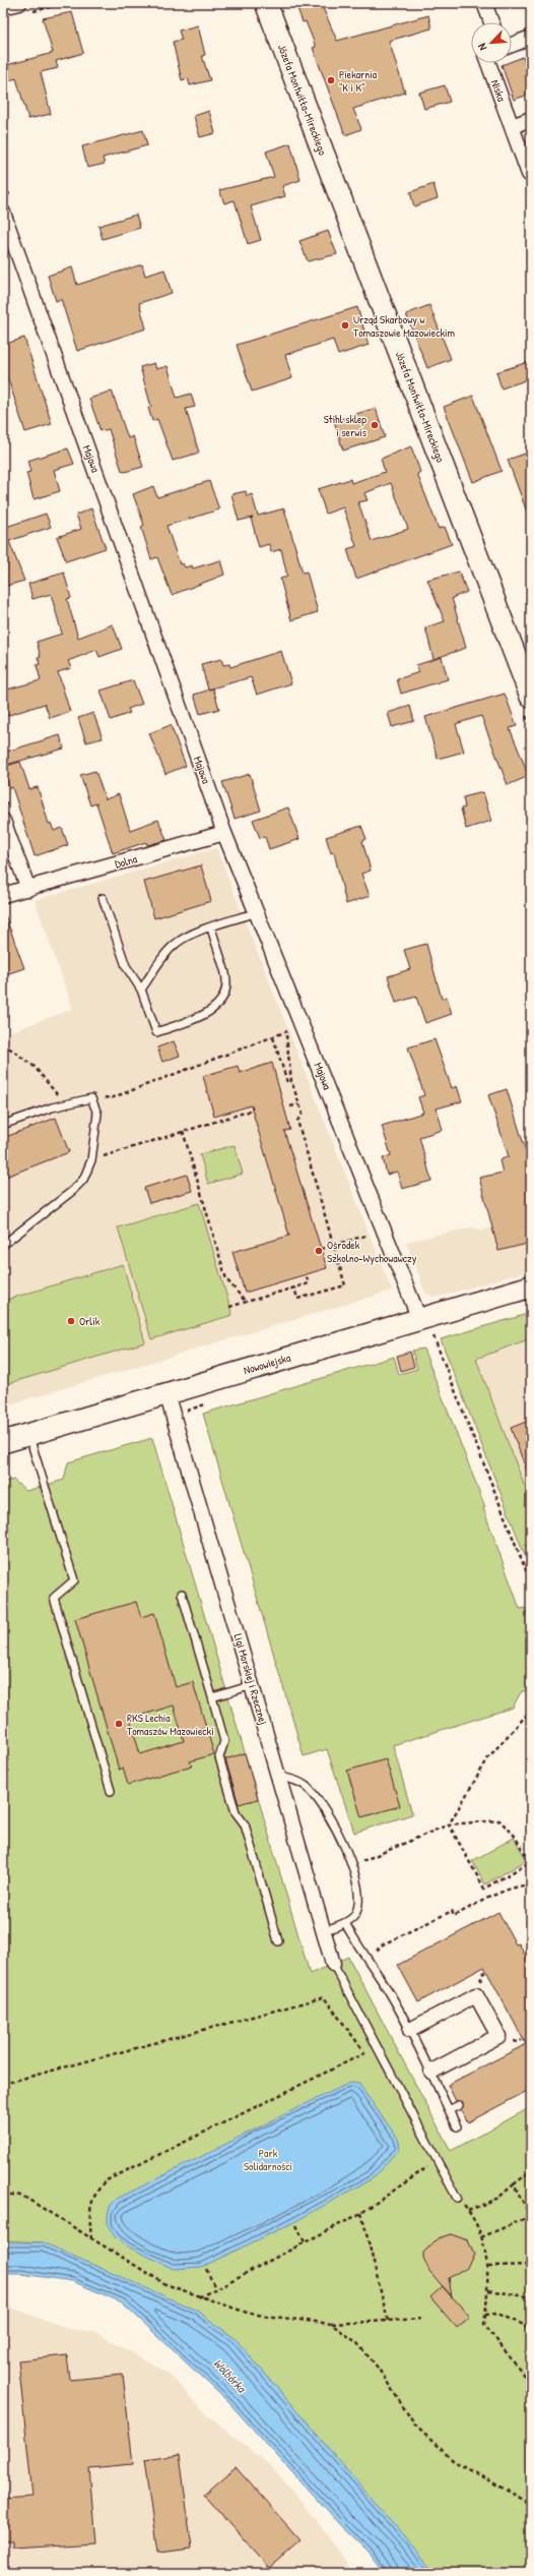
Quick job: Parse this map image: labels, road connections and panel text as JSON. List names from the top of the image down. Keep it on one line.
{"streets":{"main road":["Józefa Montwiłła-Mireckiego","Nowowiejska"],"street":["Niska","Majowa","Dolna","Ligi Morskiej i Rzecznej"]},"crossings":[["Majowa","Dolna"],["Majowa","Nowowiejska"],["Nowowiejska","Ligi Morskiej i Rzecznej"]],"water":["Wolbórka"],"parks":["Park Solidarności"],"places":["Piekarnia \"K i K\"","Urząd Skarbowy w Tomaszowie Mazowieckim","Stihl sklep i serwis","Ośrodek Szkolno-Wychowawczy","Orlik","RKS Lechia Tomaszów Mazowiecki"],"north":"bottom left"}
